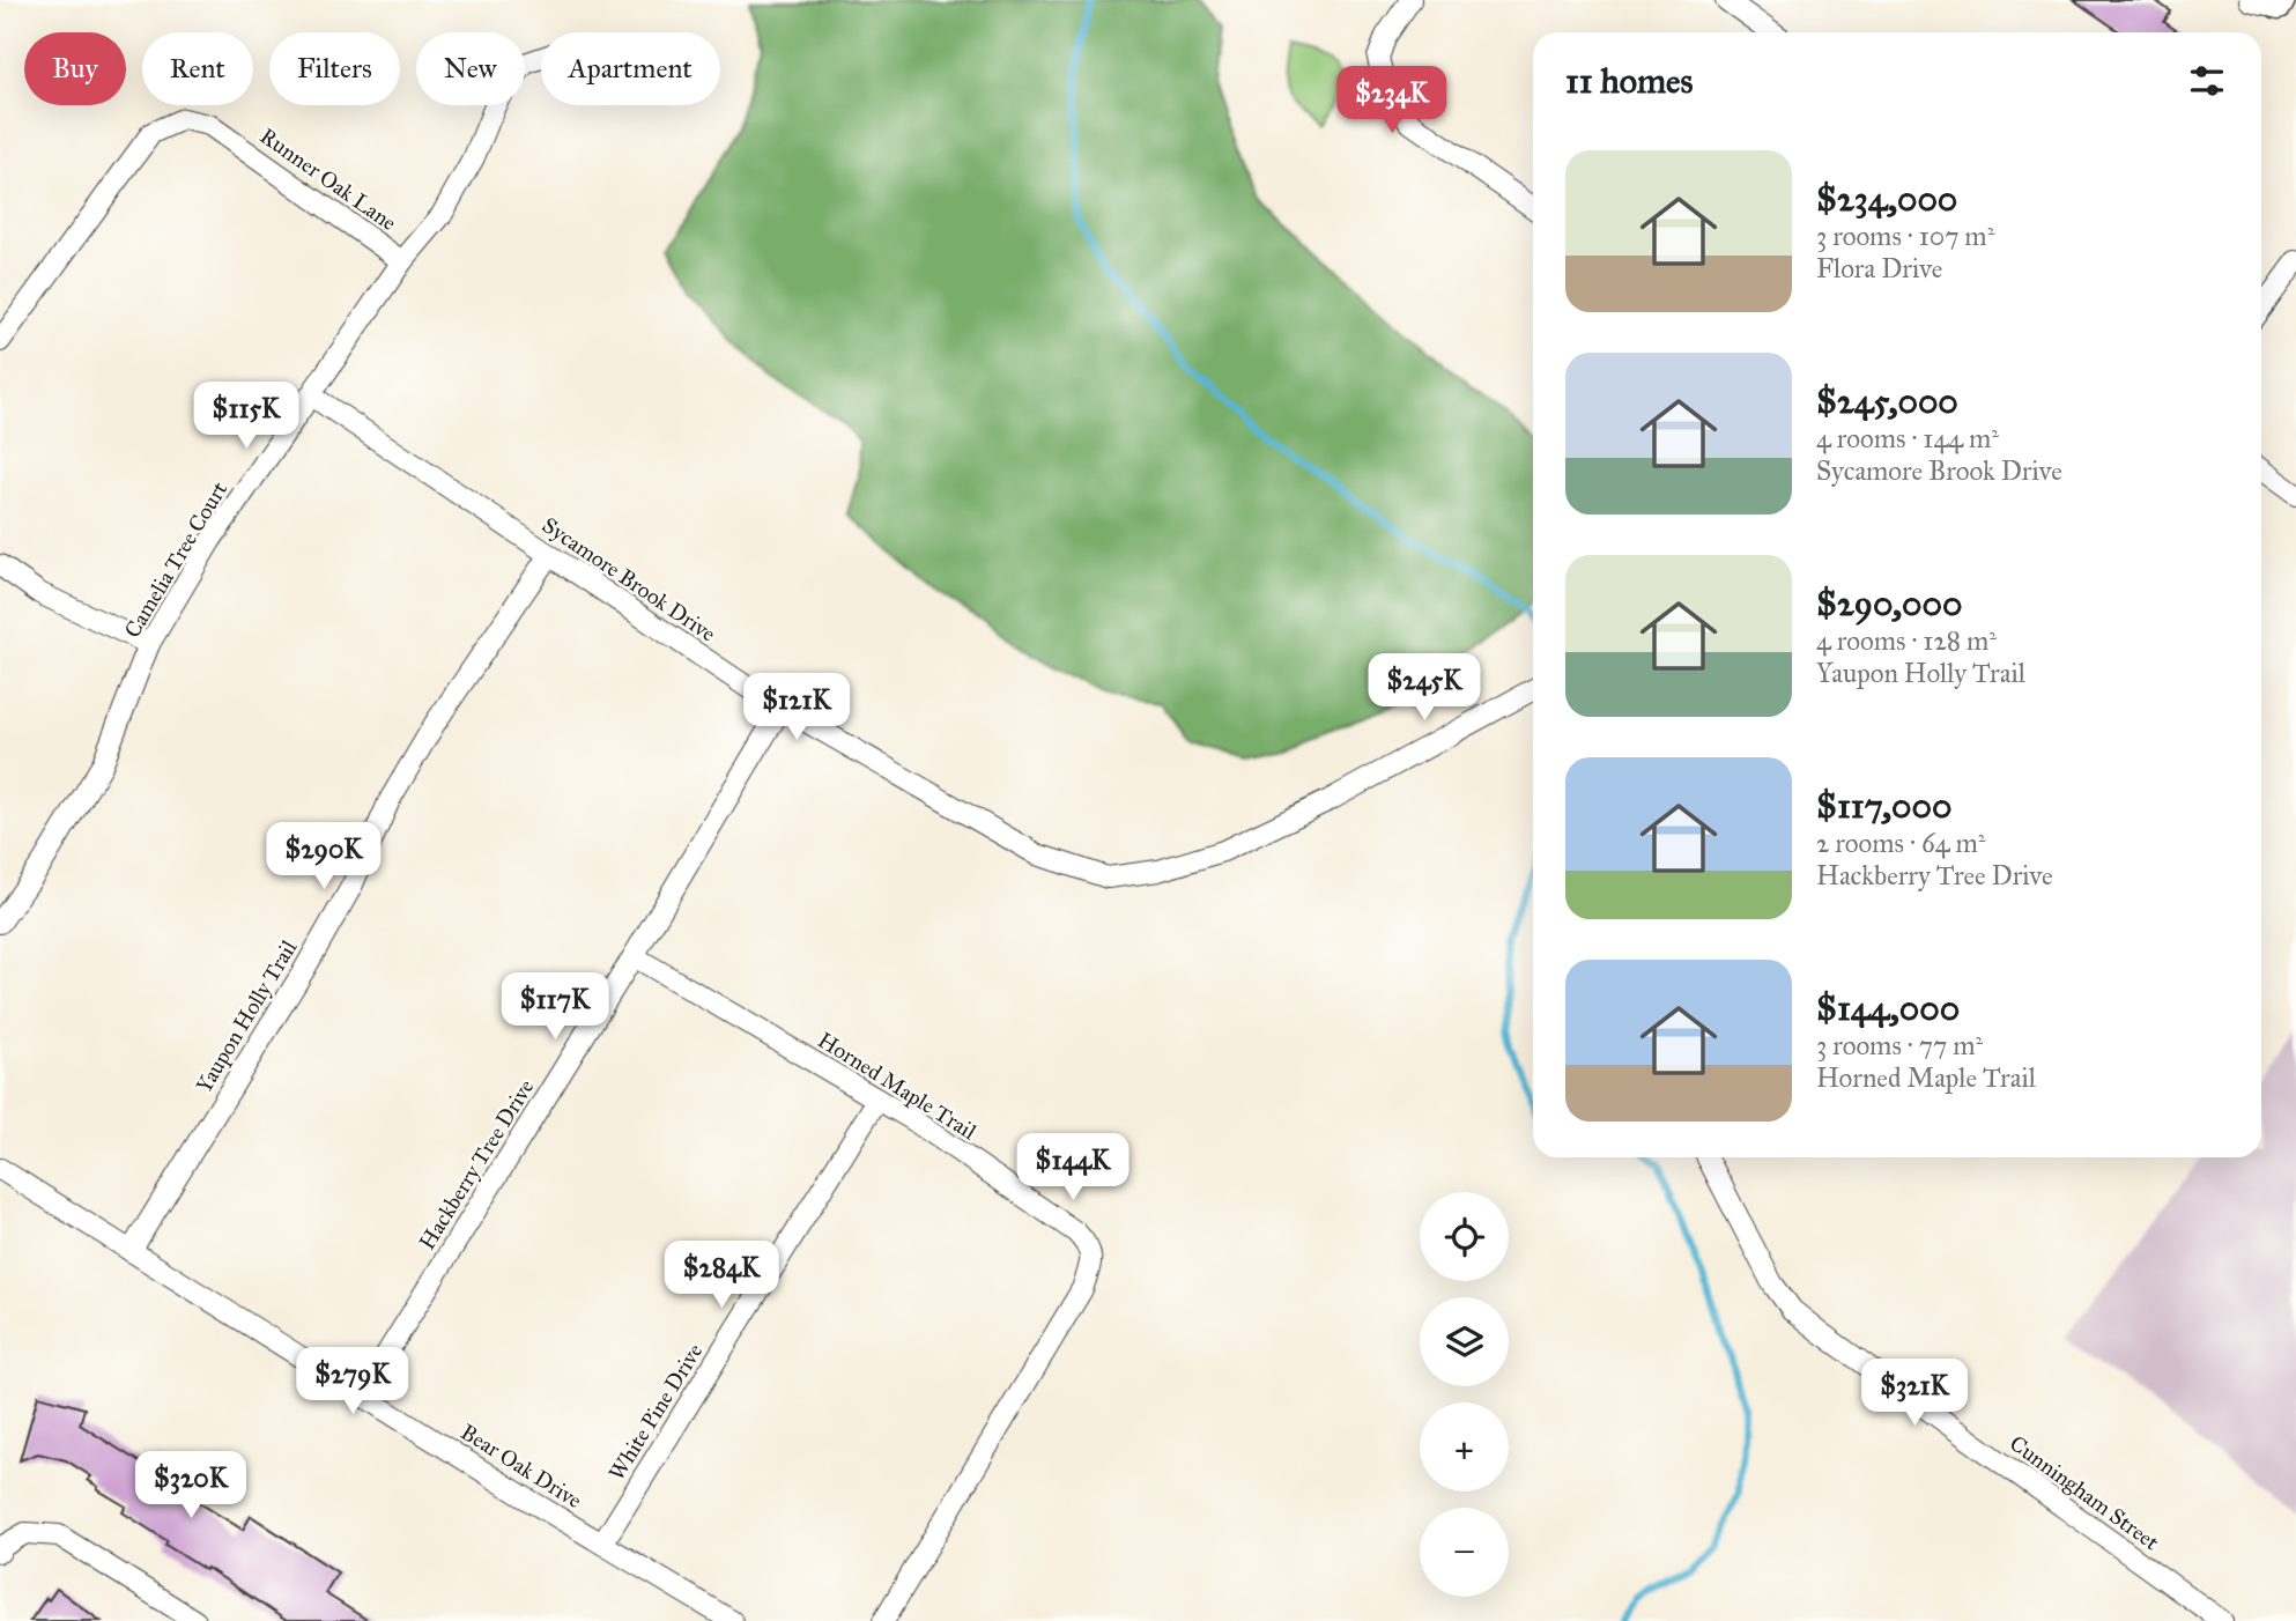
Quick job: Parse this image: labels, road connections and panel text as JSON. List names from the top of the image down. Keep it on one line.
{"streets":{"street":["Runner Oak Lane","Camelia Tree Court","Sycamore Brook Drive","Yaupon Holly Trail","Horned Maple Trail","Hackberry Tree Drive","White Pine Drive","Bear Oak Drive","Cunningham Street"]},"crossings":[["Runner Oak Lane","Camelia Tree Court"],["Camelia Tree Court","Sycamore Brook Drive"],["Sycamore Brook Drive","Yaupon Holly Trail"],["Sycamore Brook Drive","Hackberry Tree Drive"],["Yaupon Holly Trail","Bear Oak Drive"],["Horned Maple Trail","Hackberry Tree Drive"],["Horned Maple Trail","White Pine Drive"],["Hackberry Tree Drive","Bear Oak Drive"],["White Pine Drive","Bear Oak Drive"]],"page":{"chip":["Buy","Rent","Filters","New","Apartment"],"heading":"11 homes","price":["$234K","$115K","$245K","$121K","$290K","$117K","$144K","$284K","$279K","$321K","$320K"],"list":[{"name":"$234,000","note":"3 rooms · 107 m² · Flora Drive"},{"name":"$245,000","note":"4 rooms · 144 m² · Sycamore Brook Drive"},{"name":"$290,000","note":"4 rooms · 128 m² · Yaupon Holly Trail"},{"name":"$117,000","note":"2 rooms · 64 m² · Hackberry Tree Drive"},{"name":"$144,000","note":"3 rooms · 77 m² · Horned Maple Trail"}],"map_buttons":["+","−"]}}
